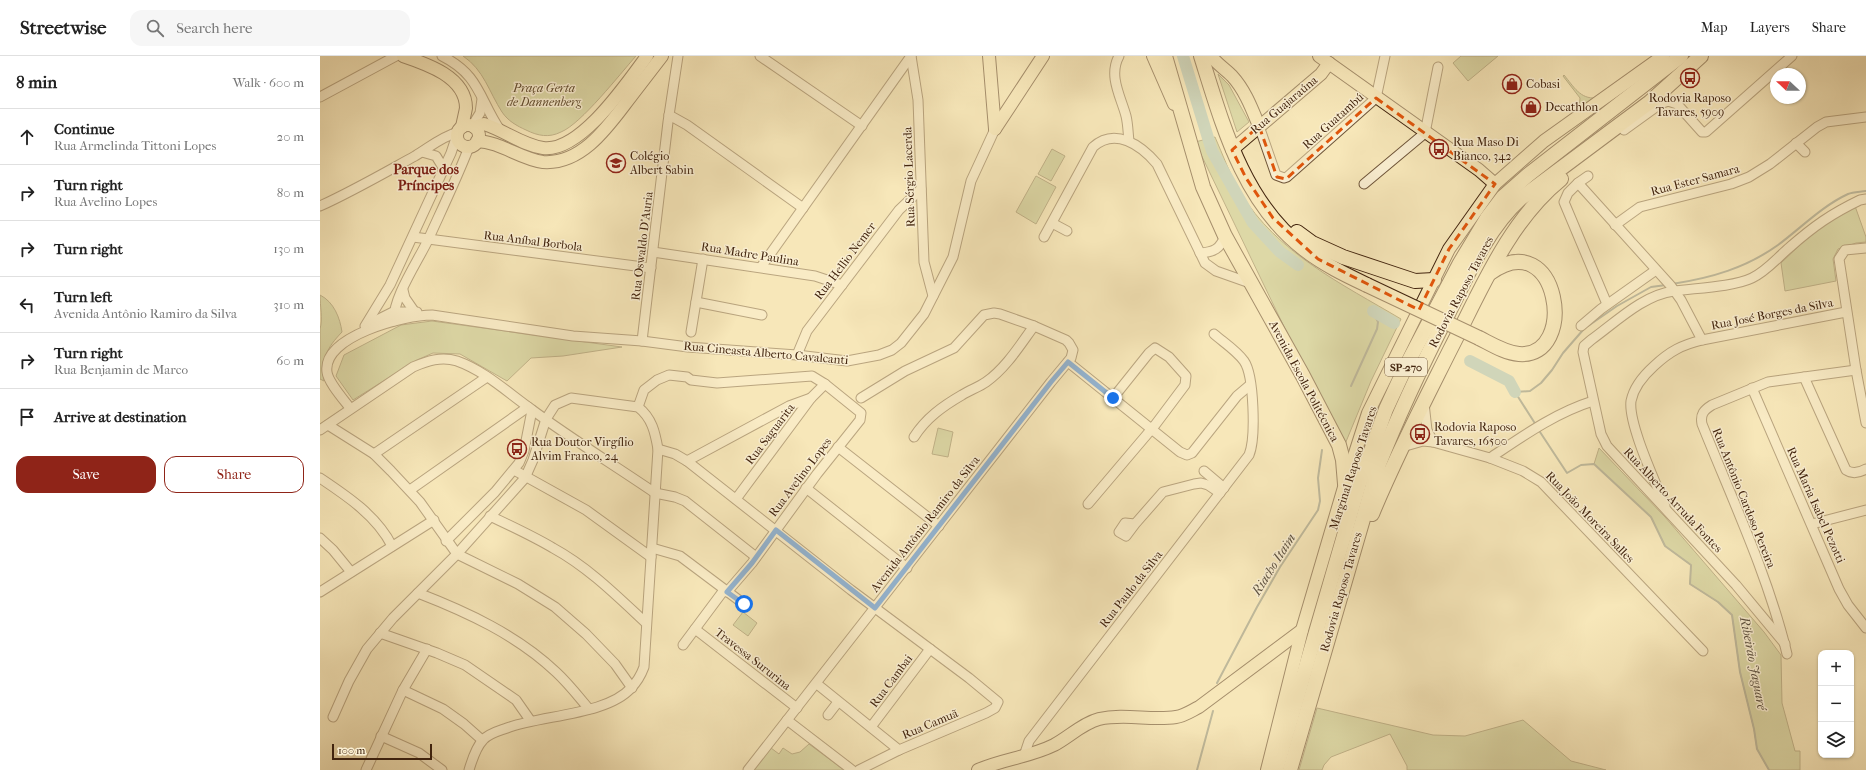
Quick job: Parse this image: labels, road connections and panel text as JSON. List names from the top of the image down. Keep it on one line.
{"streets":{"highway":["Rodovia Raposo Tavares","SP-270","Avenida Escola Politécnica"],"main road":["Rua Guajaraúna","Rua Cineasta Alberto Cavalcanti","Marginal Raposo Tavares"],"street":["Rua Guatambú","Rua Sérgio Lacerda","Rua Ester Samara","Rua Aníbal Borbola","Rua Oswaldo D'Auria","Rua Madre Paulina","Rua Hellio Nemer","Rua José Borges da Silva","Rua Saguarita","Rua Avelino Lopes","Rua Antônio Cardoso Pereira","Rua Alberto Arruda Fontes","Rua Maria Isabel Pezotti","Rua João Moreira Salles","Avenida Antônio Ramiro da Silva","Rua Paulo da Silva","Travessa Sururina","Rua Cambai","Rua Camuã"]},"crossings":[["Rua Guajaraúna","Rua Guatambú"],["Rua Sérgio Lacerda","Rua Hellio Nemer"],["Rua Sérgio Lacerda","Rua Cineasta Alberto Cavalcanti"],["Rua Aníbal Borbola","Rua Oswaldo D'Auria"],["Rua Oswaldo D'Auria","Rua Madre Paulina"],["Rua Oswaldo D'Auria","Rua Cineasta Alberto Cavalcanti"],["Rua Madre Paulina","Rua Hellio Nemer"],["Rua Hellio Nemer","Rua Cineasta Alberto Cavalcanti"],["Rua José Borges da Silva","Rua Alberto Arruda Fontes"],["Avenida Escola Politécnica","Marginal Raposo Tavares"],["Rua Saguarita","Rua Avelino Lopes"],["Rua Avelino Lopes","Travessa Sururina"],["Rua Antônio Cardoso Pereira","Rua Alberto Arruda Fontes"],["Rua Antônio Cardoso Pereira","Rua Maria Isabel Pezotti"],["Avenida Antônio Ramiro da Silva","Travessa Sururina"],["Avenida Antônio Ramiro da Silva","Rua Camuã"],["Rua Cambai","Rua Camuã"]],"districts":["Parque dos Príncipes"],"water":["Riacho Itaim","Ribeirão Jaguaré"],"parks":["Praça Gerta de Dannenberg"],"places":{"bus stop":["Rodovia Raposo Tavares, 5909","Rua Maso Di Bianco, 342","Rodovia Raposo Tavares, 16500","Rua Doutor Virgílio Alvim Franco, 24"],"shop":["Cobasi","Decathlon"],"school or university":["Colégio Albert Sabin"]},"scale_bar":"100 m","north":"left","page":{"header":"Streetwise","search":"Search here","nav":["Map","Layers","Share"],"heading":["8 min","Walk · 600 m"],"list":[["Continue","Rua Armelinda Tittoni Lopes","20 m"],["Turn right","Rua Avelino Lopes","80 m"],["Turn right","130 m"],["Turn left","Avenida Antônio Ramiro da Silva","310 m"],["Turn right","Rua Benjamin de Marco","60 m"],"Arrive at destination"],"buttons":["Save","Share"],"map_buttons":["+","−"],"scale":"100 m"}}
